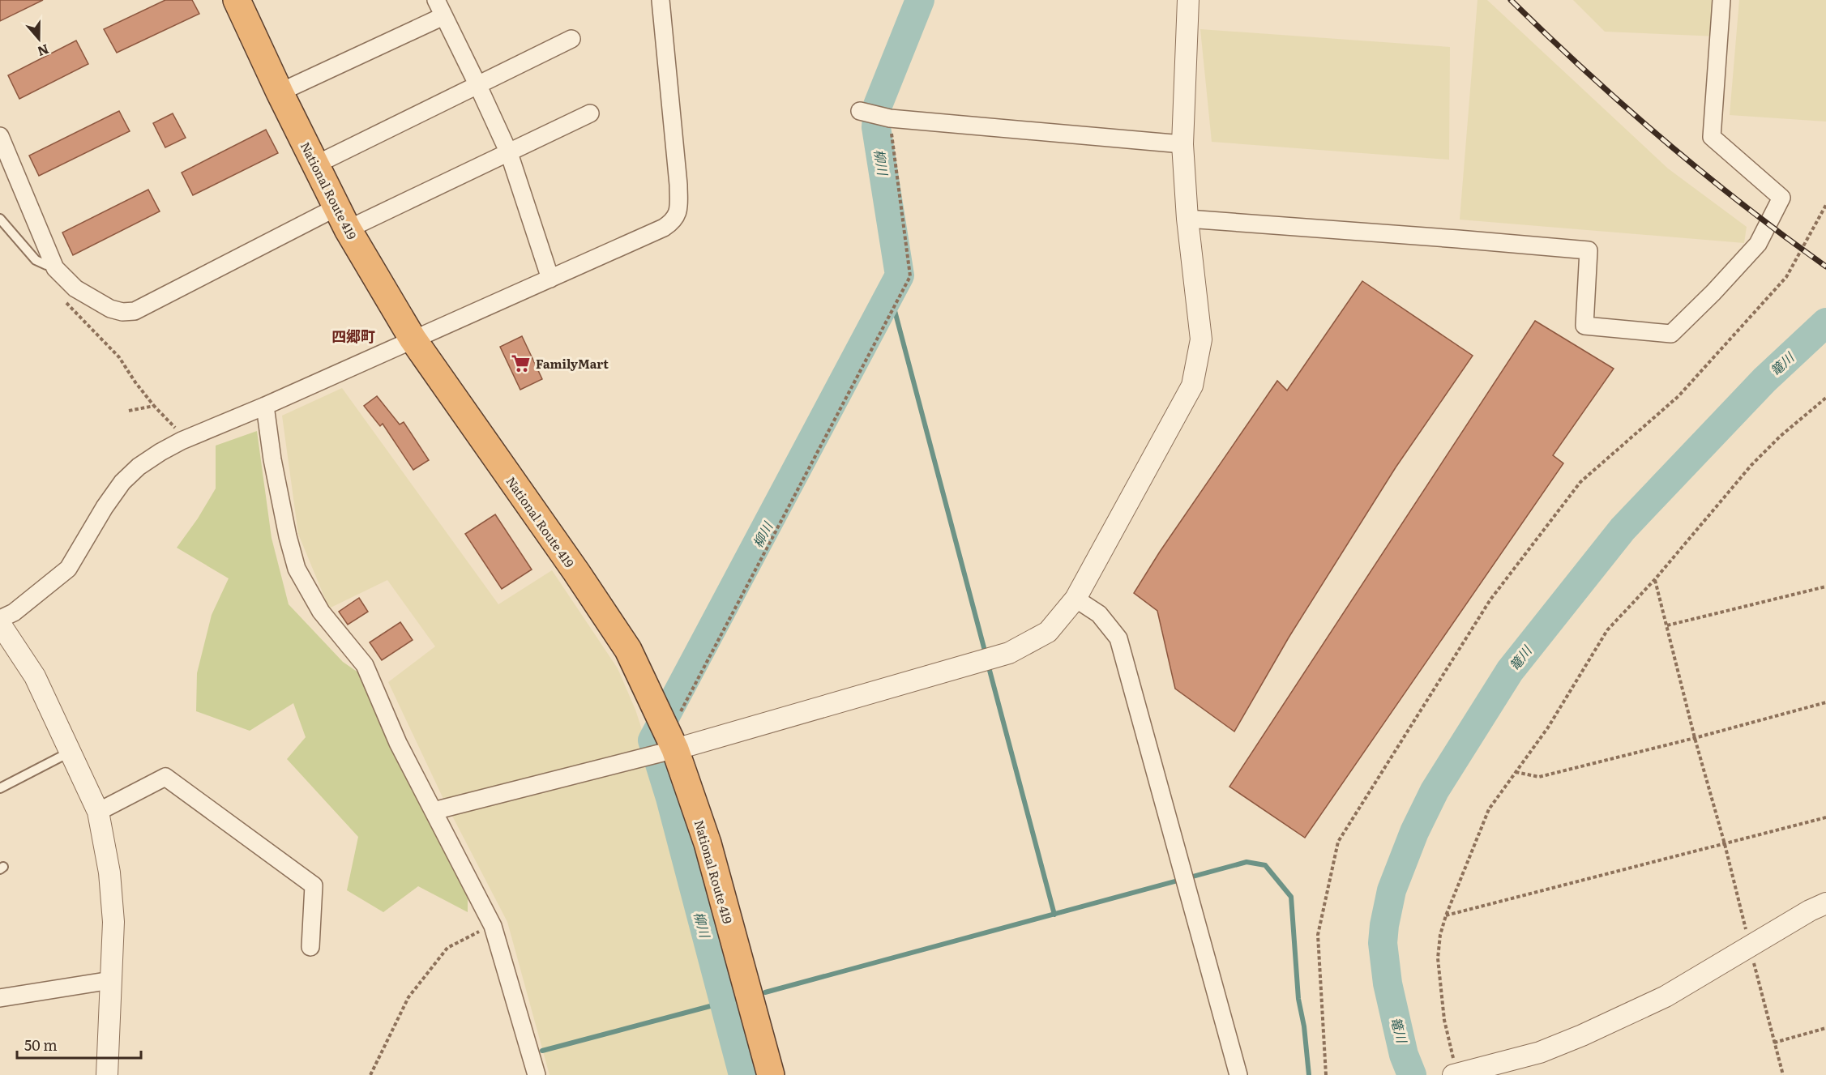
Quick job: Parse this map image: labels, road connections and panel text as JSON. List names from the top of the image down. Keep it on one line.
{"streets":{"highway":["National Route 419"]},"districts":["四郷町"],"water":["柳川","篭川"],"places":{"supermarket":["FamilyMart"]},"scale_bar":"50 m","north":"bottom"}
